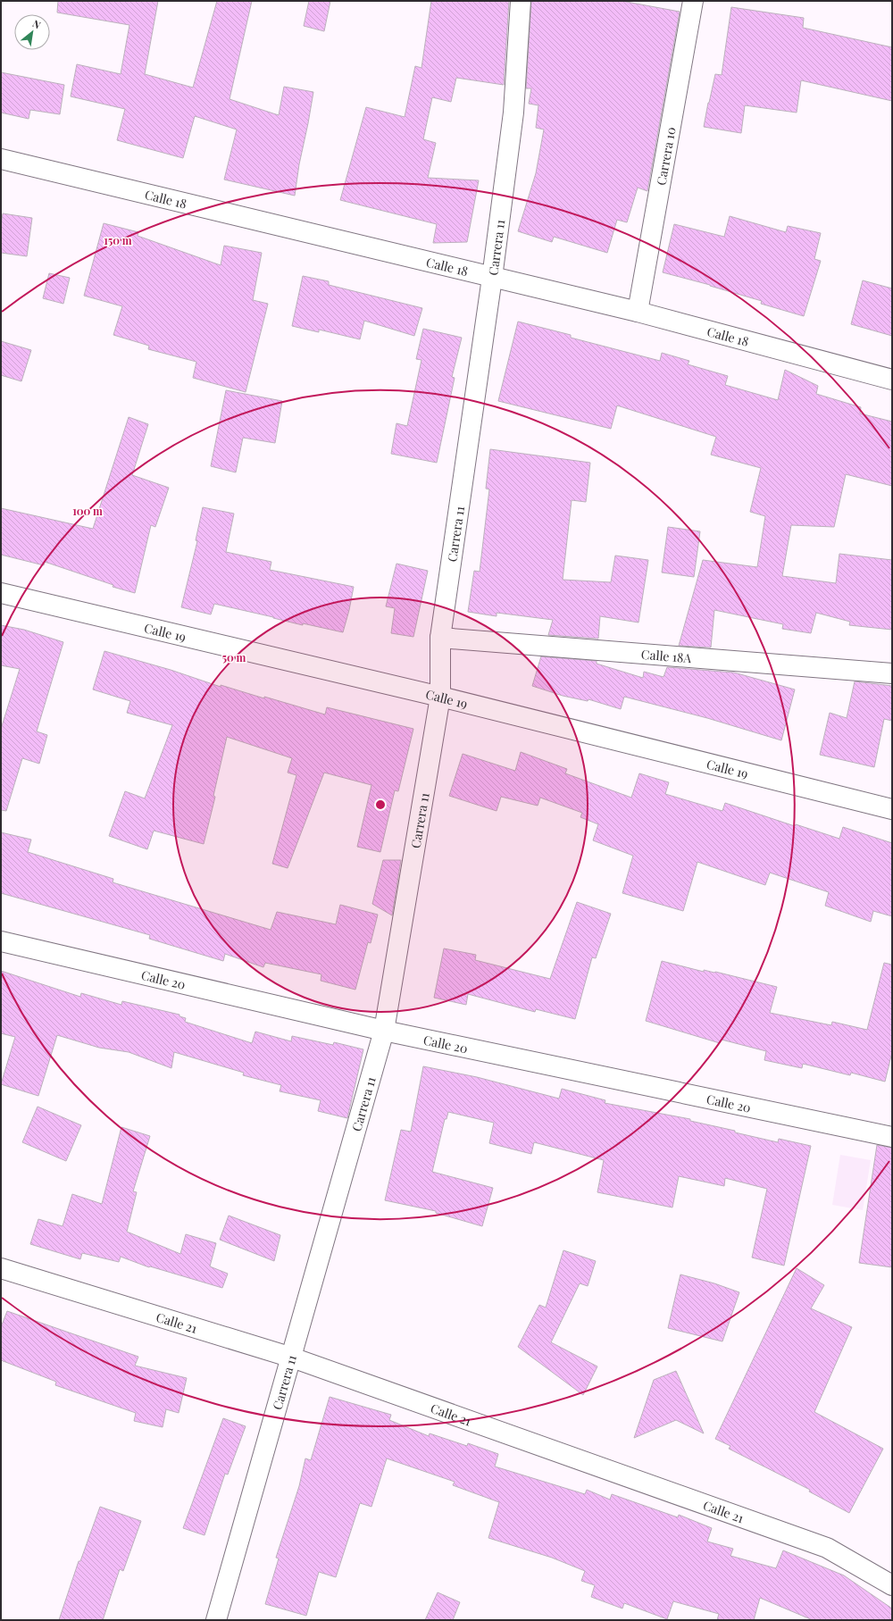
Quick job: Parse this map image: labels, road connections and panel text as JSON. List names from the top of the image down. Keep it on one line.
{"streets":{"street":["Carrera 10","Calle 18","Carrera 11","Calle 19","Calle 18A","Calle 20","Calle 21"]},"crossings":[["Carrera 10","Calle 18"],["Calle 18","Carrera 11"],["Carrera 11","Calle 19"],["Carrera 11","Calle 18A"],["Carrera 11","Calle 20"],["Carrera 11","Calle 21"]],"north":"top right","rings":["150 m","100 m","50 m"]}
